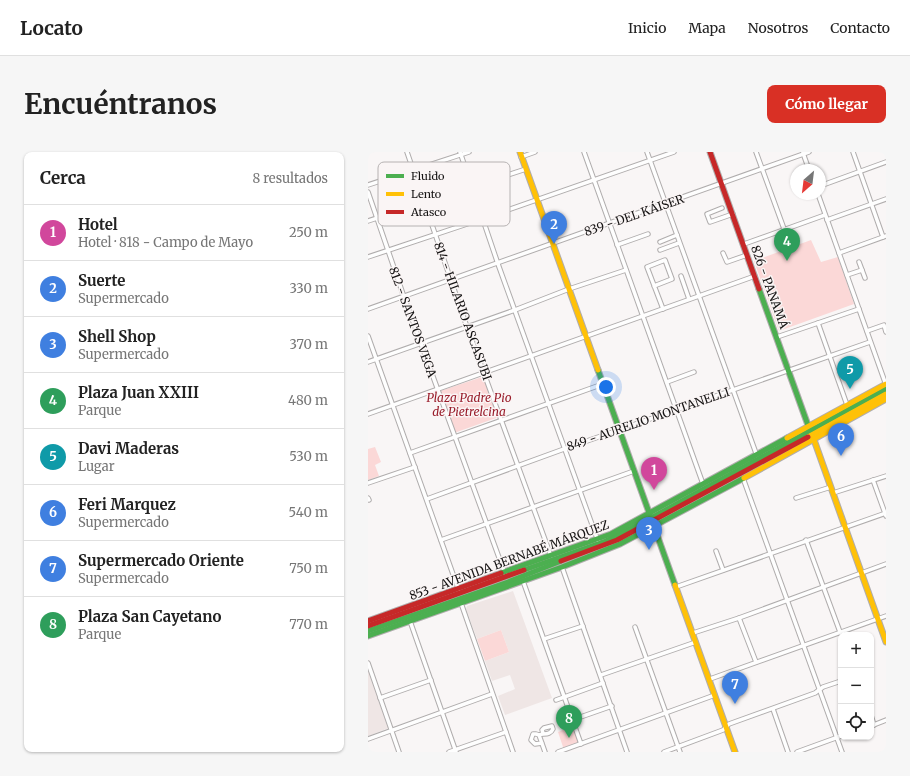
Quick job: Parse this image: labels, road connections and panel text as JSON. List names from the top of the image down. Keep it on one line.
{"streets":{"street":["839 - DEL KÁISER","826 - PANAMÁ","814 - HILARIO ASCASUBI","812 - SANTOS VEGA","849 - AURELIO MONTANELLI","853 - AVENIDA BERNABÉ MÁRQUEZ"]},"crossings":[["839 - DEL KÁISER","826 - PANAMÁ"],["839 - DEL KÁISER","814 - HILARIO ASCASUBI"],["839 - DEL KÁISER","812 - SANTOS VEGA"],["826 - PANAMÁ","849 - AURELIO MONTANELLI"],["826 - PANAMÁ","853 - AVENIDA BERNABÉ MÁRQUEZ"],["814 - HILARIO ASCASUBI","849 - AURELIO MONTANELLI"],["814 - HILARIO ASCASUBI","853 - AVENIDA BERNABÉ MÁRQUEZ"],["812 - SANTOS VEGA","849 - AURELIO MONTANELLI"],["812 - SANTOS VEGA","853 - AVENIDA BERNABÉ MÁRQUEZ"]],"parks":["Plaza Padre Pio de Pietrelcina"],"legend":["Fluido","Lento","Atasco"],"north":"bottom left","page":{"header":"Locato","nav":["Inicio","Mapa","Nosotros","Contacto"],"buttons":"Cómo llegar","title":"Encuéntranos","heading":["Cerca","8 resultados"],"list":[{"mark":"1","name":"Hotel","note":"Hotel · 818 - Campo de Mayo","value":"250 m"},{"mark":"2","name":"Suerte","note":"Supermercado","value":"330 m"},{"mark":"3","name":"Shell Shop","note":"Supermercado","value":"370 m"},{"mark":"4","name":"Plaza Juan XXIII","note":"Parque","value":"480 m"},{"mark":"5","name":"Davi Maderas","note":"Lugar","value":"530 m"},{"mark":"6","name":"Feri Marquez","note":"Supermercado","value":"540 m"},{"mark":"7","name":"Supermercado Oriente","note":"Supermercado","value":"750 m"},{"mark":"8","name":"Plaza San Cayetano","note":"Parque","value":"770 m"}],"pins":["2","4","5","6","1","3","7","8"],"map_buttons":["+","−"]}}
